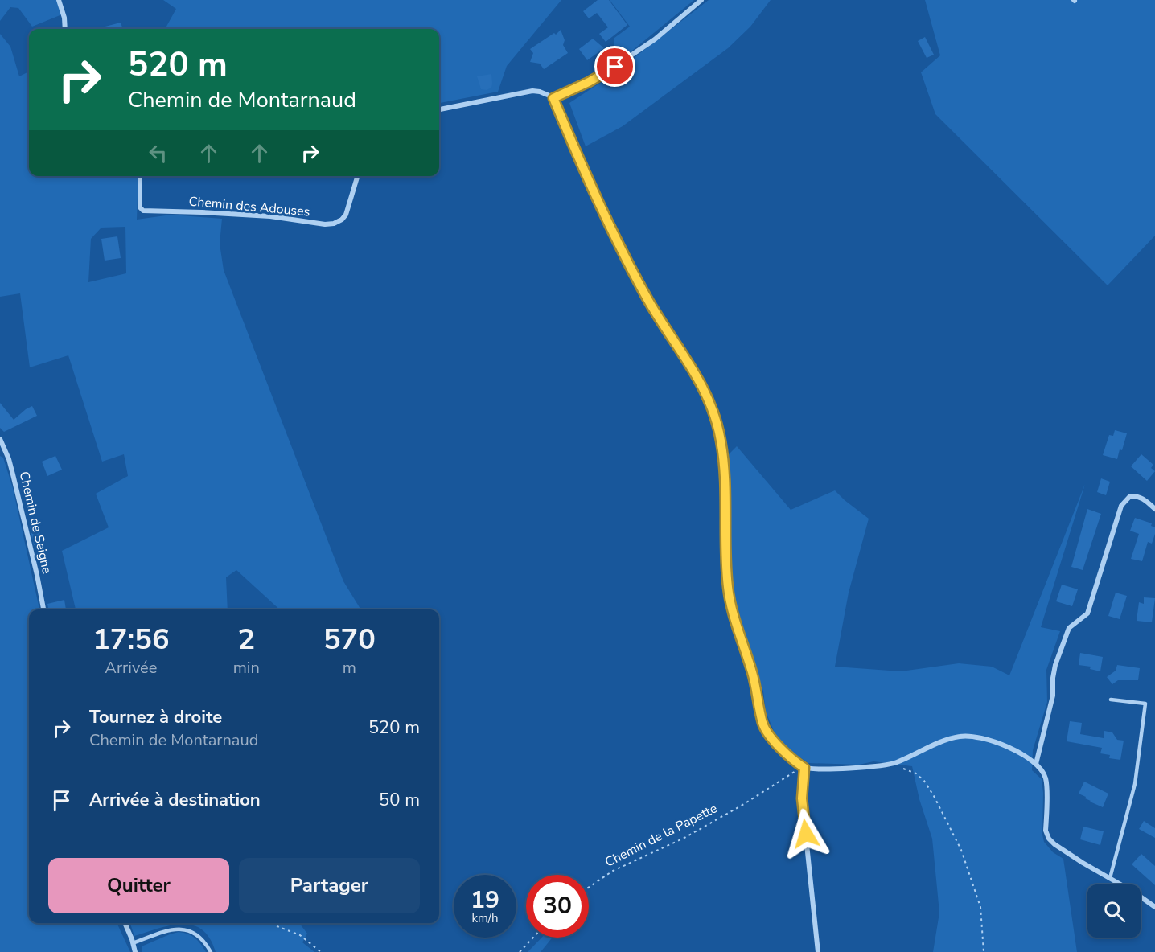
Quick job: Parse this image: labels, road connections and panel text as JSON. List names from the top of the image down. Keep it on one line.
{"streets":{"street":["Chemin des Adouses","Chemin de Seigne"],"path":["Chemin de la Papette"]},"page":{"turn":["520 m","Chemin de Montarnaud"],"eta":["17:56","Arrivée","2","min","570","m"],"list":[{"name":"Tournez à droite","note":"Chemin de Montarnaud","value":"520 m"},{"name":"Arrivée à destination","value":"50 m"}],"buttons":["Quitter","Partager"],"speed":"19 km/h","limit":"30"}}
